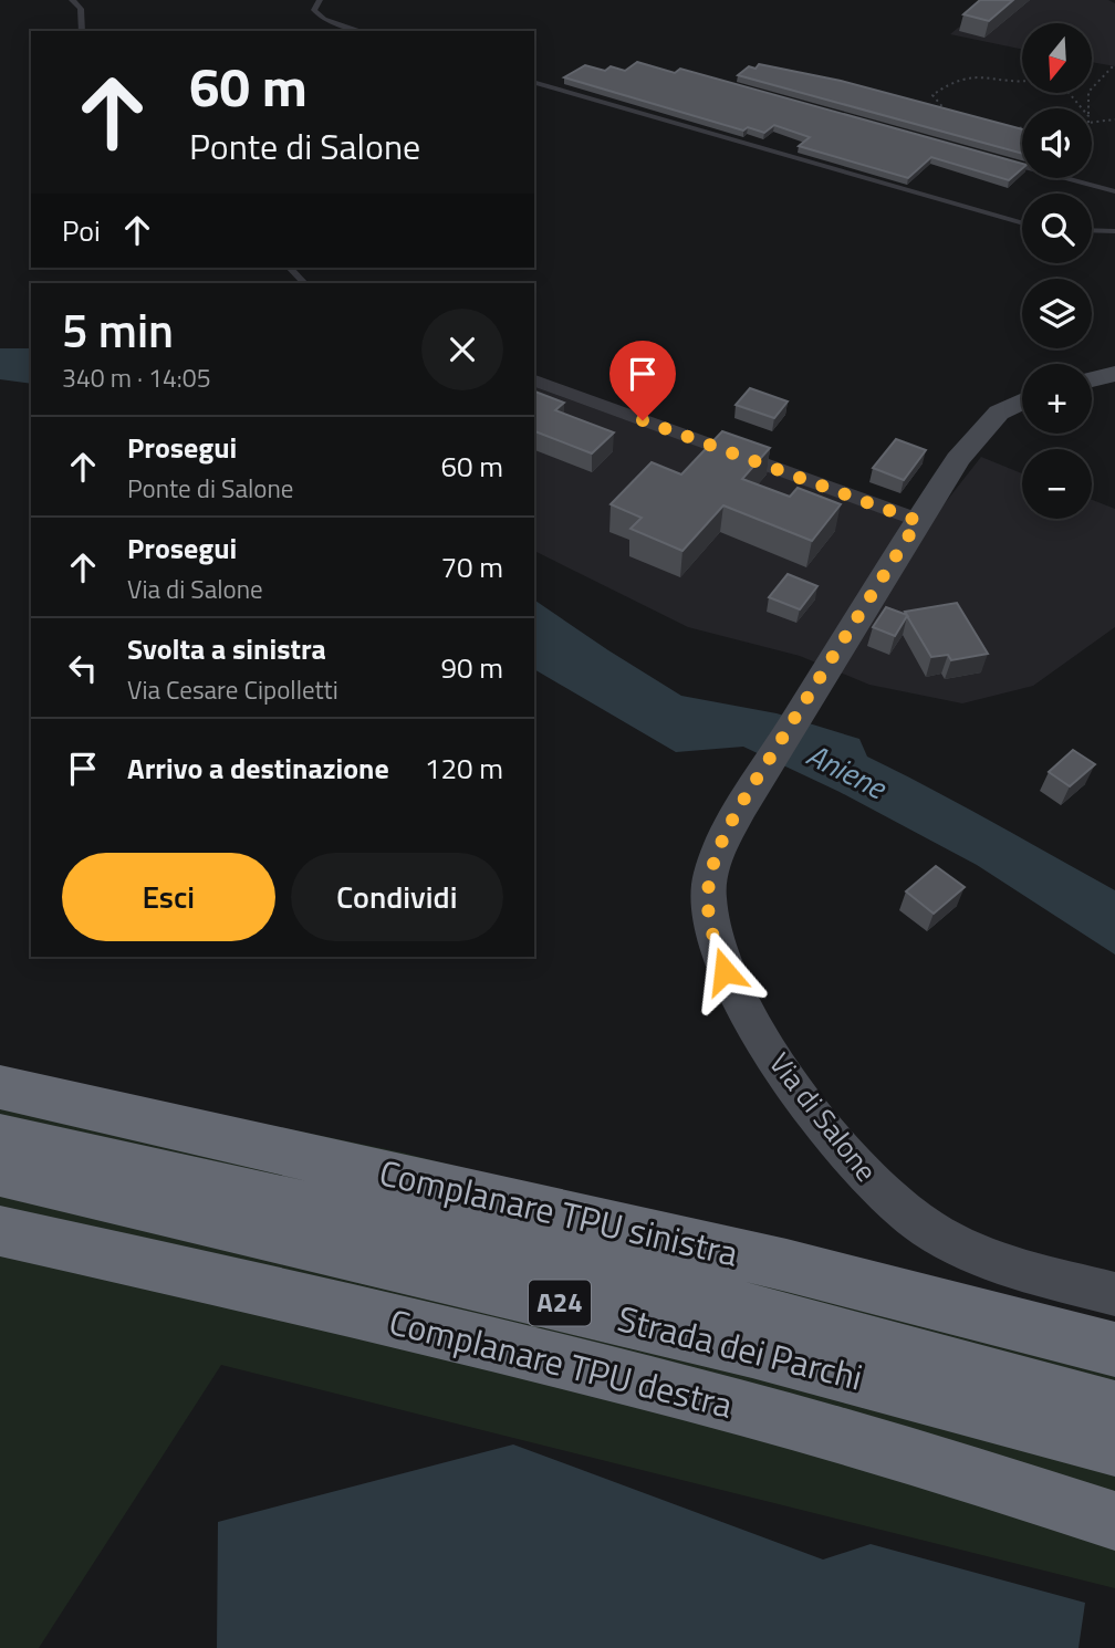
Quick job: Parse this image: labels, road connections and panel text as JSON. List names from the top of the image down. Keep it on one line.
{"streets":{"highway":["Complanare TPU sinistra","A24","Strada dei Parchi","Complanare TPU destra"],"street":["Via di Salone"]},"water":["Aniene"],"north":"bottom","page":{"map_buttons":["+","−"],"turn":["60 m","Ponte di Salone"],"then":"Poi","heading":["5 min","340 m · 14:05"],"list":[{"name":"Prosegui","note":"Ponte di Salone","value":"60 m"},{"name":"Prosegui","note":"Via di Salone","value":"70 m"},{"name":"Svolta a sinistra","note":"Via Cesare Cipolletti","value":"90 m"},{"name":"Arrivo a destinazione","value":"120 m"}],"buttons":["Esci","Condividi"]}}
